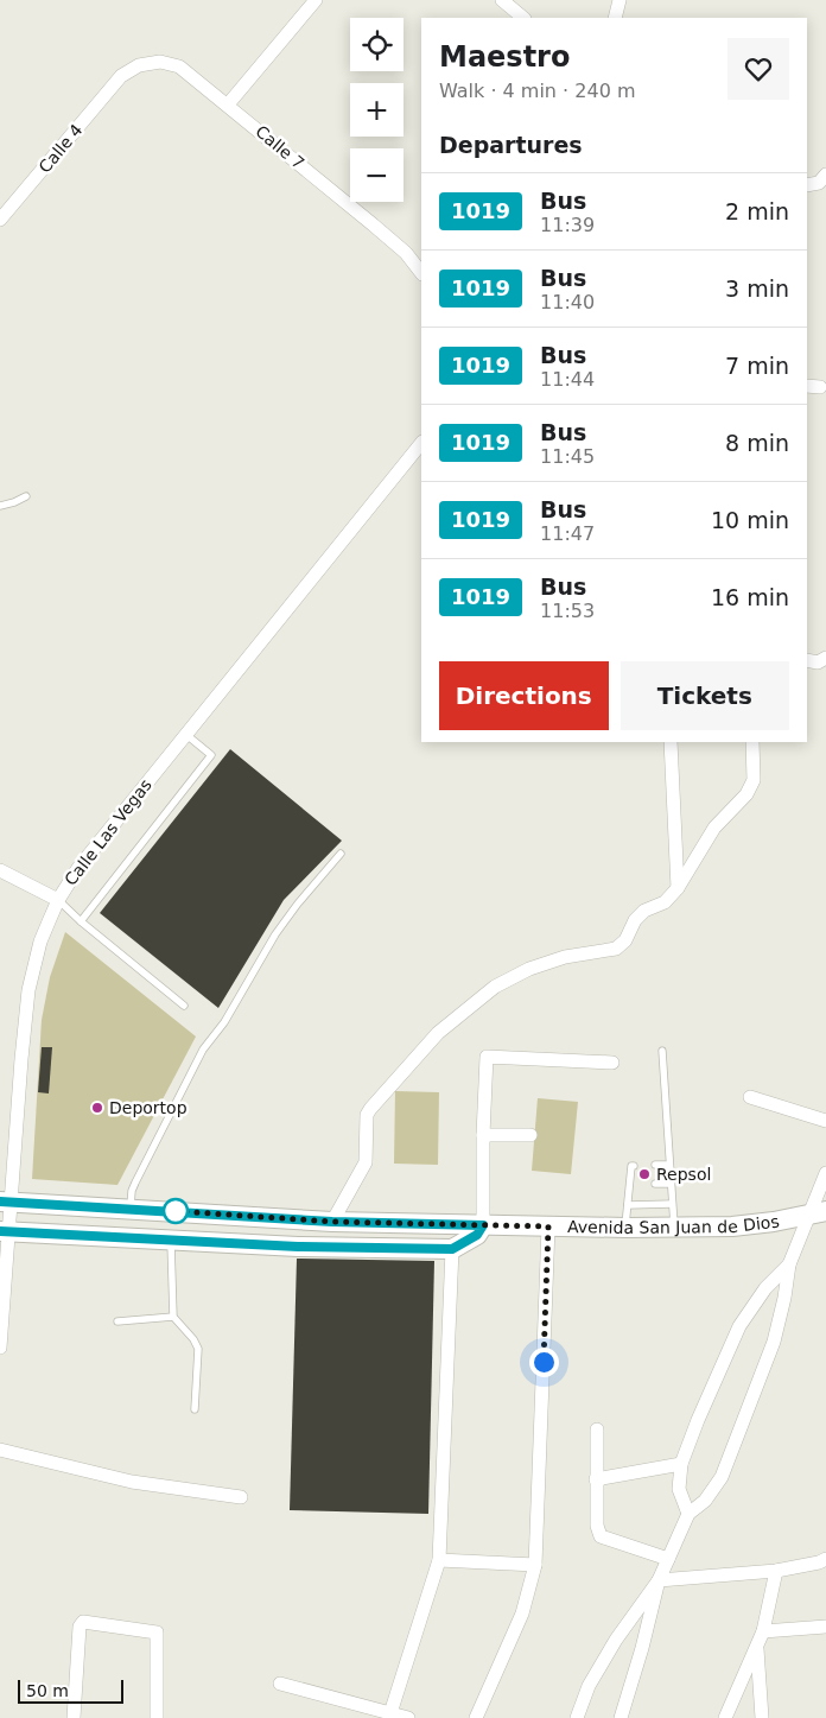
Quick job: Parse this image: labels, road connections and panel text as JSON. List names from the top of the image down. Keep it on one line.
{"streets":{"main road":["Avenida San Juan de Dios"],"street":["Calle 7","Calle 4","Calle Las Vegas"]},"crossings":[["Calle 7","Calle 4"],["Calle Las Vegas","Avenida San Juan de Dios"]],"places":["Deportop","Repsol"],"lines":["bus line 1019"],"scale_bar":"50 m","page":{"map_buttons":["+","−"],"heading":[["Maestro","Walk · 4 min · 240 m"],"Departures"],"list":[{"mark":"1019","name":"Bus","note":"11:39","value":"2 min"},{"mark":"1019","name":"Bus","note":"11:40","value":"3 min"},{"mark":"1019","name":"Bus","note":"11:44","value":"7 min"},{"mark":"1019","name":"Bus","note":"11:45","value":"8 min"},{"mark":"1019","name":"Bus","note":"11:47","value":"10 min"},{"mark":"1019","name":"Bus","note":"11:53","value":"16 min"}],"buttons":["Directions","Tickets"],"scale":"50 m"}}
